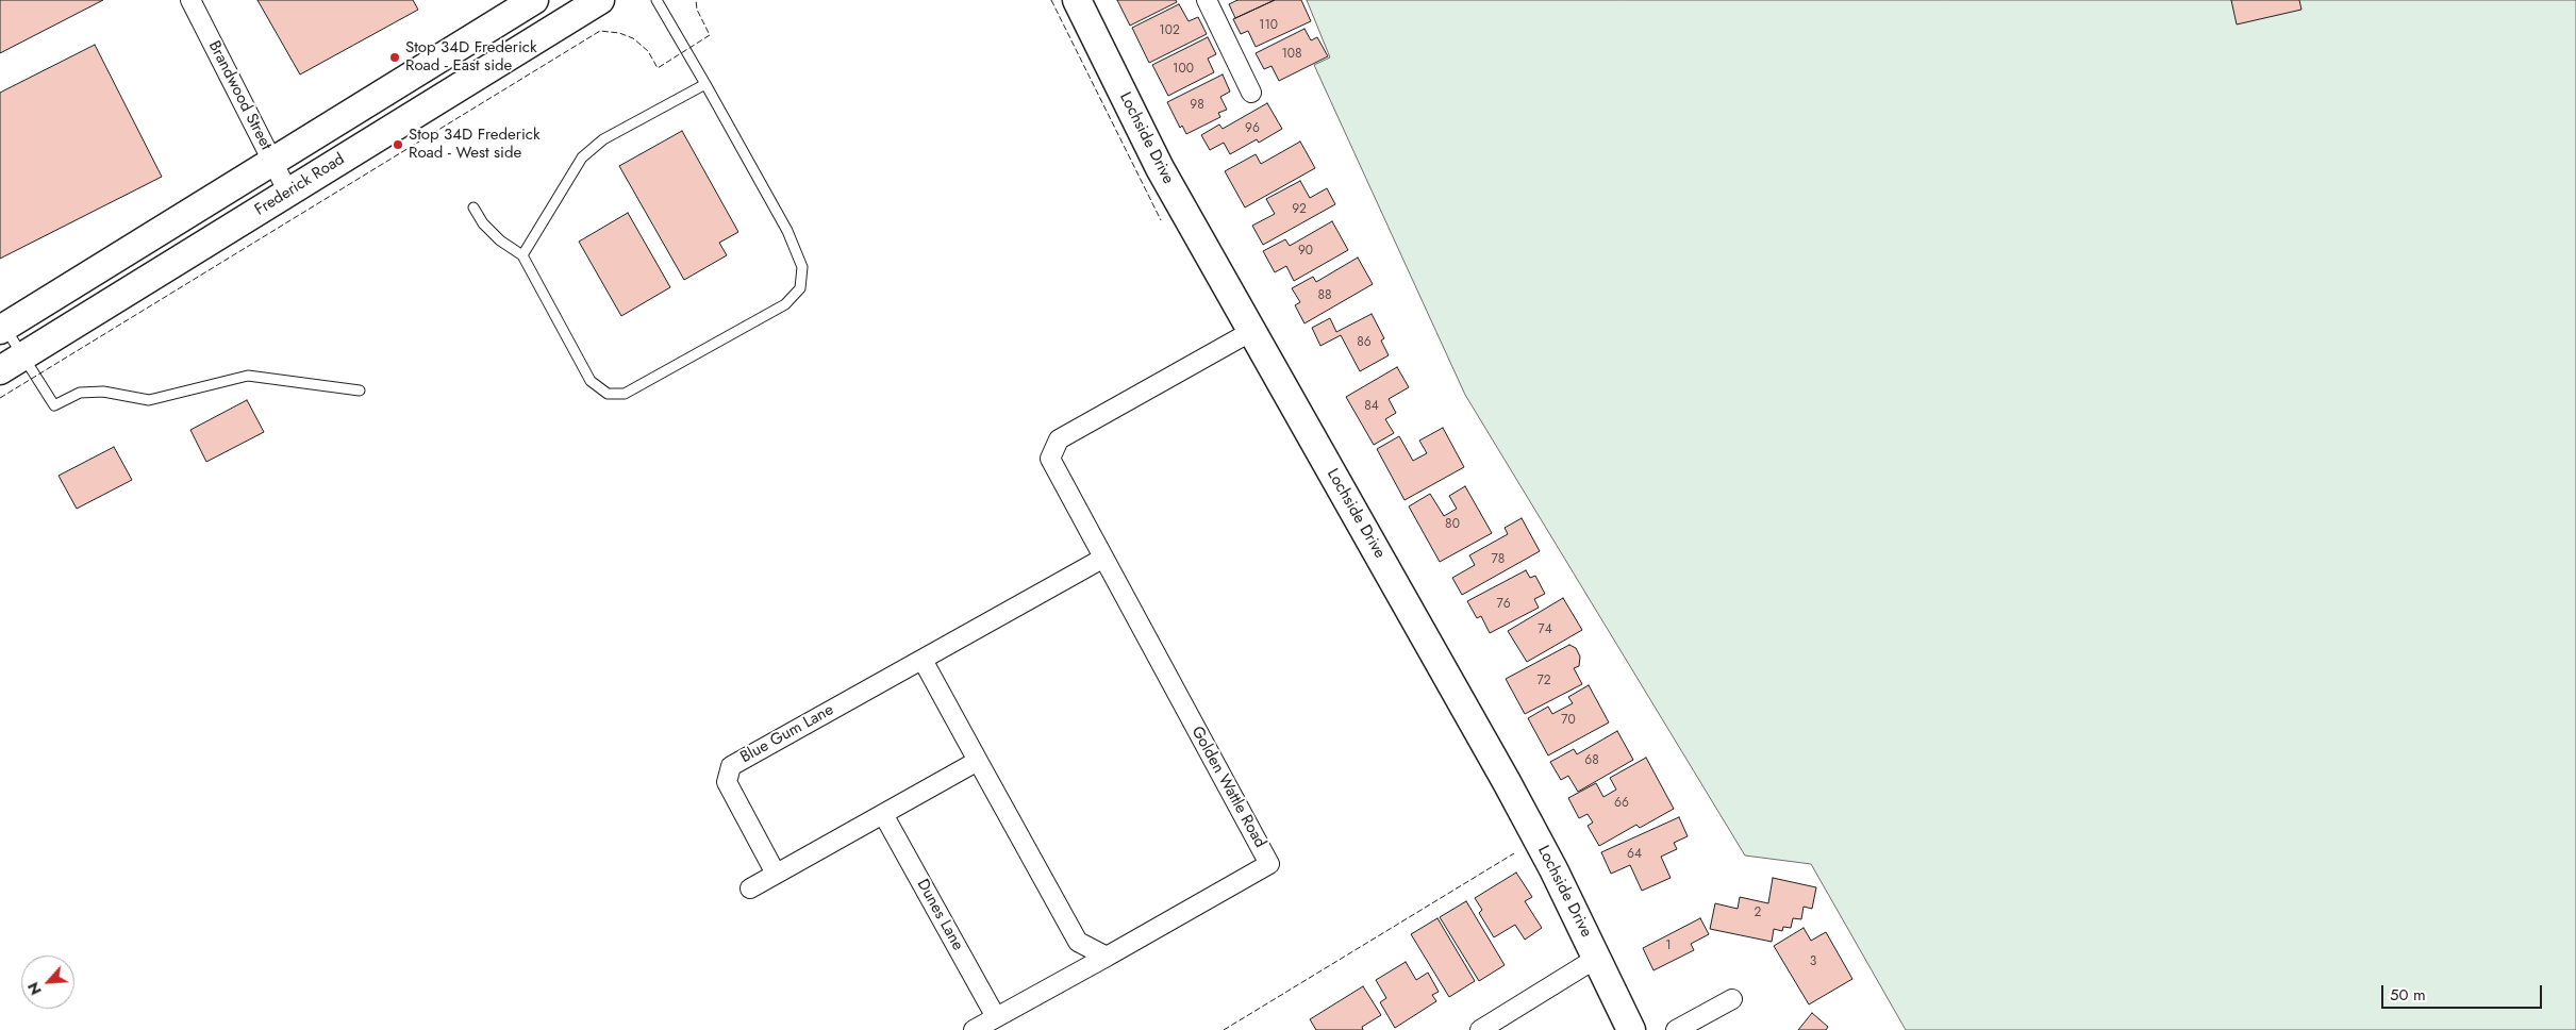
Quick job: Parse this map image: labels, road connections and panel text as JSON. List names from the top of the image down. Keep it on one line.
{"streets":{"main road":["Lochside Drive","Frederick Road"],"street":["Brandwood Street","Blue Gum Lane","Golden Wattle Road","Dunes Lane"]},"crossings":[["Brandwood Street","Frederick Road"],["Lochside Drive","Golden Wattle Road"],["Blue Gum Lane","Golden Wattle Road"]],"places":["Stop 34D Frederick Road - East side","Stop 34D Frederick Road - West side"],"house_numbers":["110","102","108","100","98","96","92","90","88","86","84","80","78","76","74","72","70","68","66","64","2","1","3"],"scale_bar":"50 m","north":"bottom left"}
